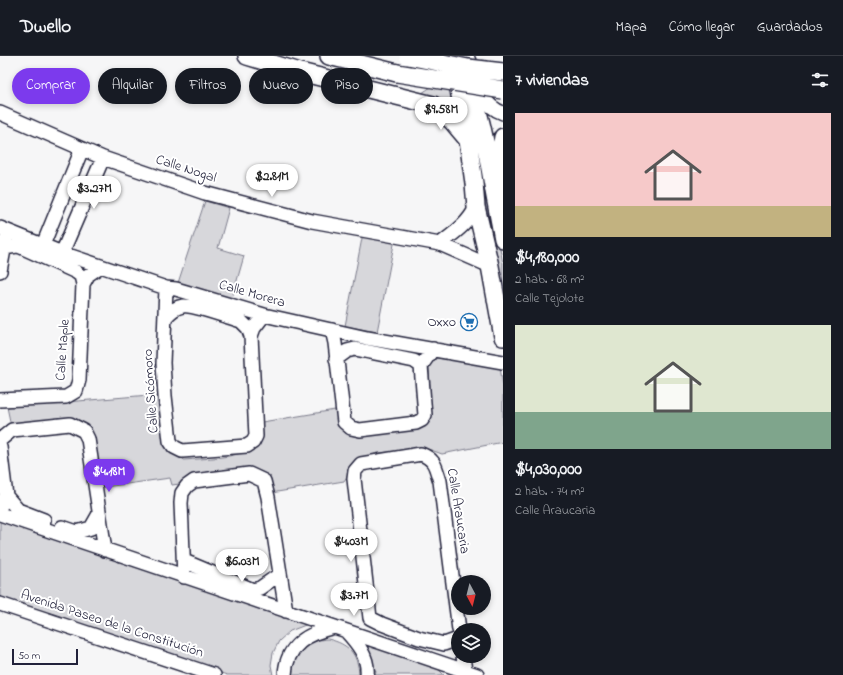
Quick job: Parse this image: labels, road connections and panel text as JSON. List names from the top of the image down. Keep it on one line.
{"streets":{"street":["Calle Nogal","Calle Morera","Calle Maple","Calle Sicómoro","Calle Araucaria","Avenida Paseo de la Constitución"]},"crossings":[["Calle Morera","Calle Sicómoro"]],"places":{"supermarket":["Oxxo"]},"scale_bar":"50 m","north":"bottom","page":{"header":"Dwello","nav":["Mapa","Cómo llegar","Guardados"],"heading":"7 viviendas","chip":["Comprar","Alquilar","Filtros","Nuevo","Piso"],"price":["$9.58M","$2.81M","$3.27M","$4.18M","$4.03M","$6.03M","$3.7M"],"list":[{"name":"$4,180,000","note":"2 hab. · 68 m² · Calle Tejolote"},{"name":"$4,030,000","note":"2 hab. · 74 m² · Calle Araucaria"}],"scale":"50 m"}}
